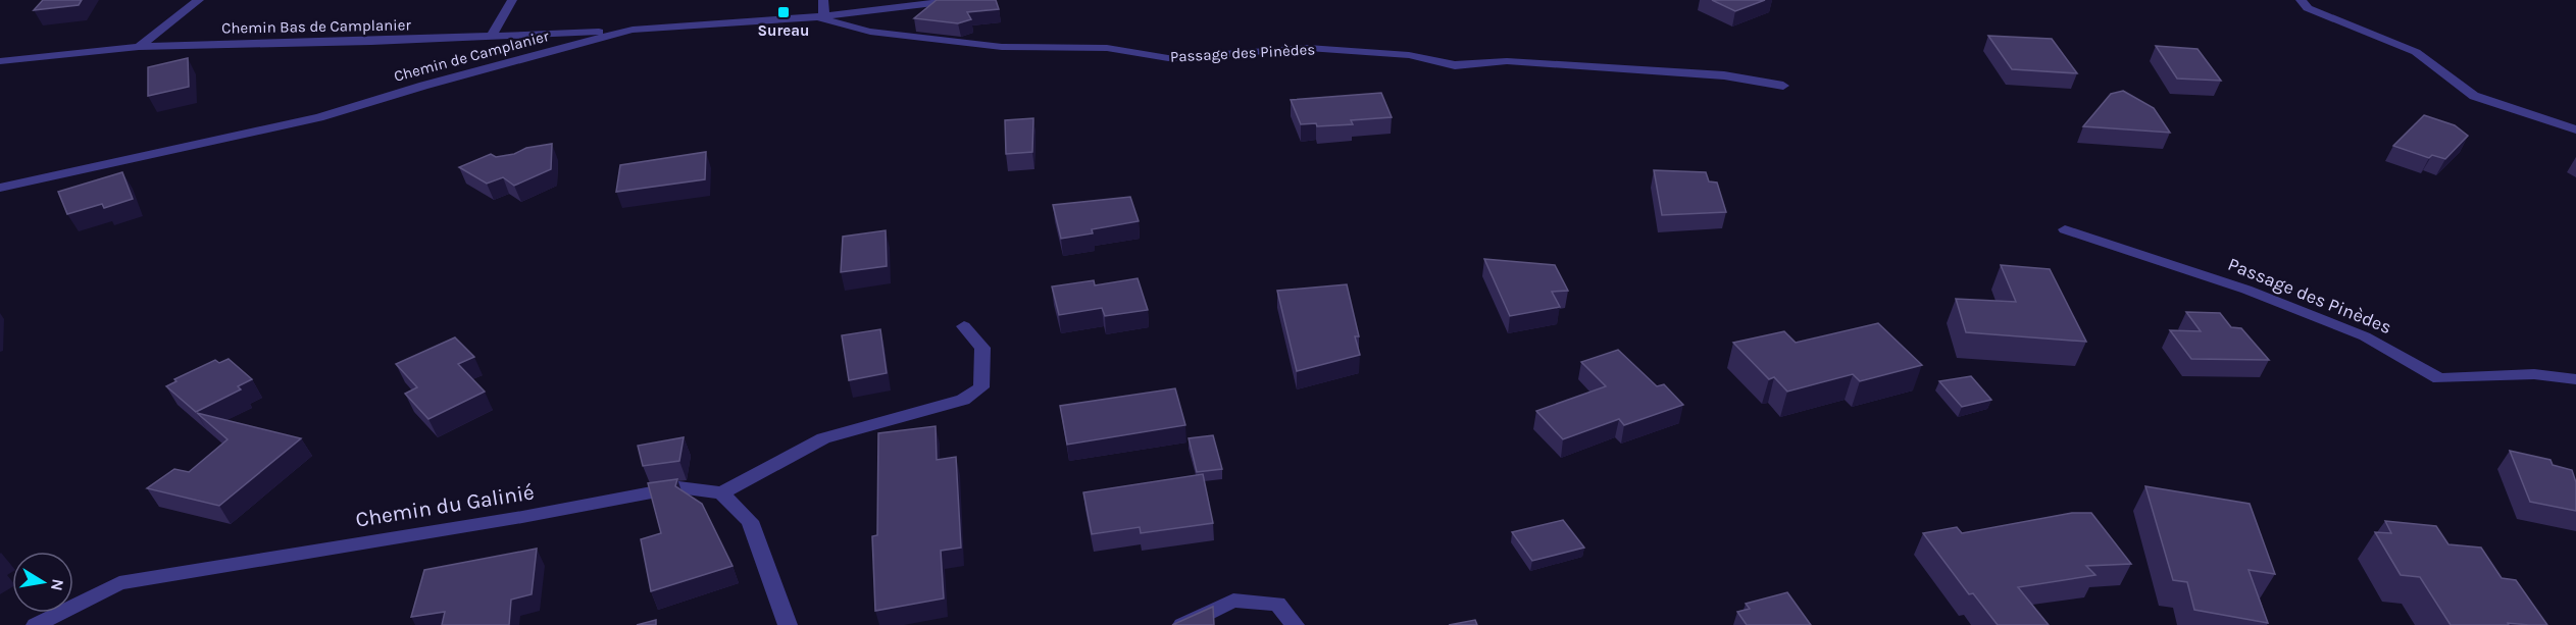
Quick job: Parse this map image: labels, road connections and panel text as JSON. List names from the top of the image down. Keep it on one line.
{"streets":{"street":["Chemin Bas de Camplanier","Passage des Pinèdes","Chemin de Camplanier","Chemin du Galinié"]},"crossings":[["Chemin Bas de Camplanier","Chemin de Camplanier"],["Passage des Pinèdes","Chemin de Camplanier"]],"places":{"transit":["Sureau"]},"north":"right"}
